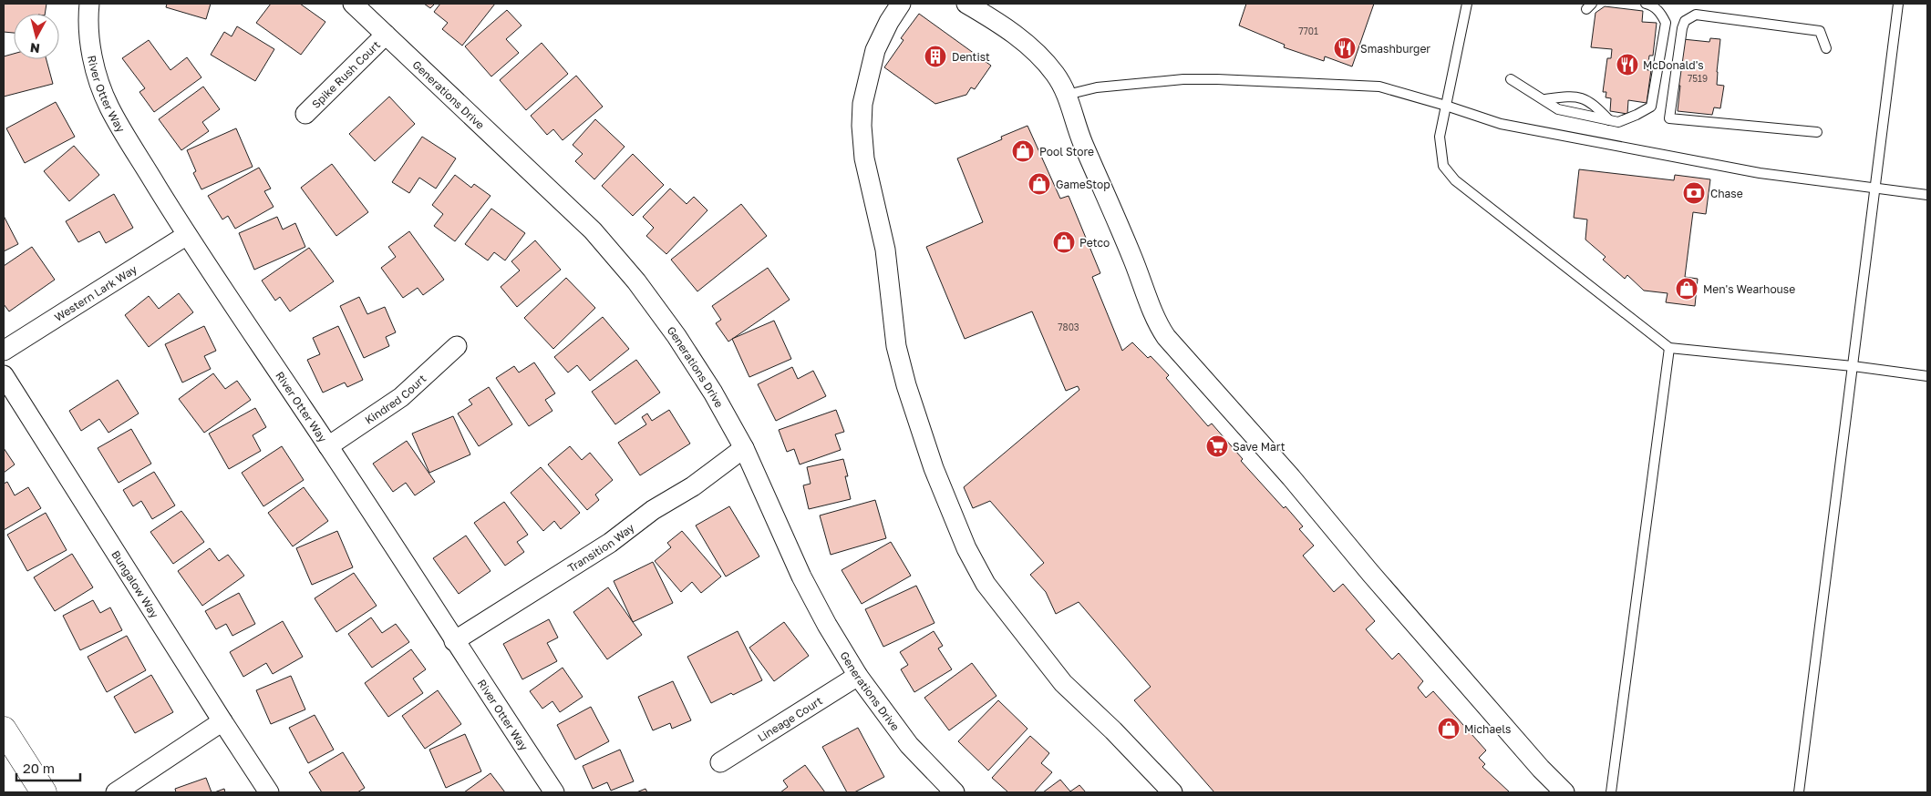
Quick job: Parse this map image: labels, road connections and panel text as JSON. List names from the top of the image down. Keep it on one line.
{"streets":{"street":["Spike Rush Court","River Otter Way","Generations Drive","Western Lark Way","Kindred Court","Transition Way","Bungalow Way","Lineage Court"]},"crossings":[["Spike Rush Court","Generations Drive"],["River Otter Way","Western Lark Way"],["River Otter Way","Kindred Court"],["River Otter Way","Transition Way"],["Generations Drive","Transition Way"],["Generations Drive","Lineage Court"]],"places":{"restaurant":["Smashburger","McDonald's"],"building":["Dentist"],"shop":["Pool Store","GameStop","Petco","Men's Wearhouse","Michaels"],"bank":["Chase"],"supermarket":["Save Mart"]},"house_numbers":["7701","7519","7803"],"scale_bar":"20 m","north":"bottom"}
